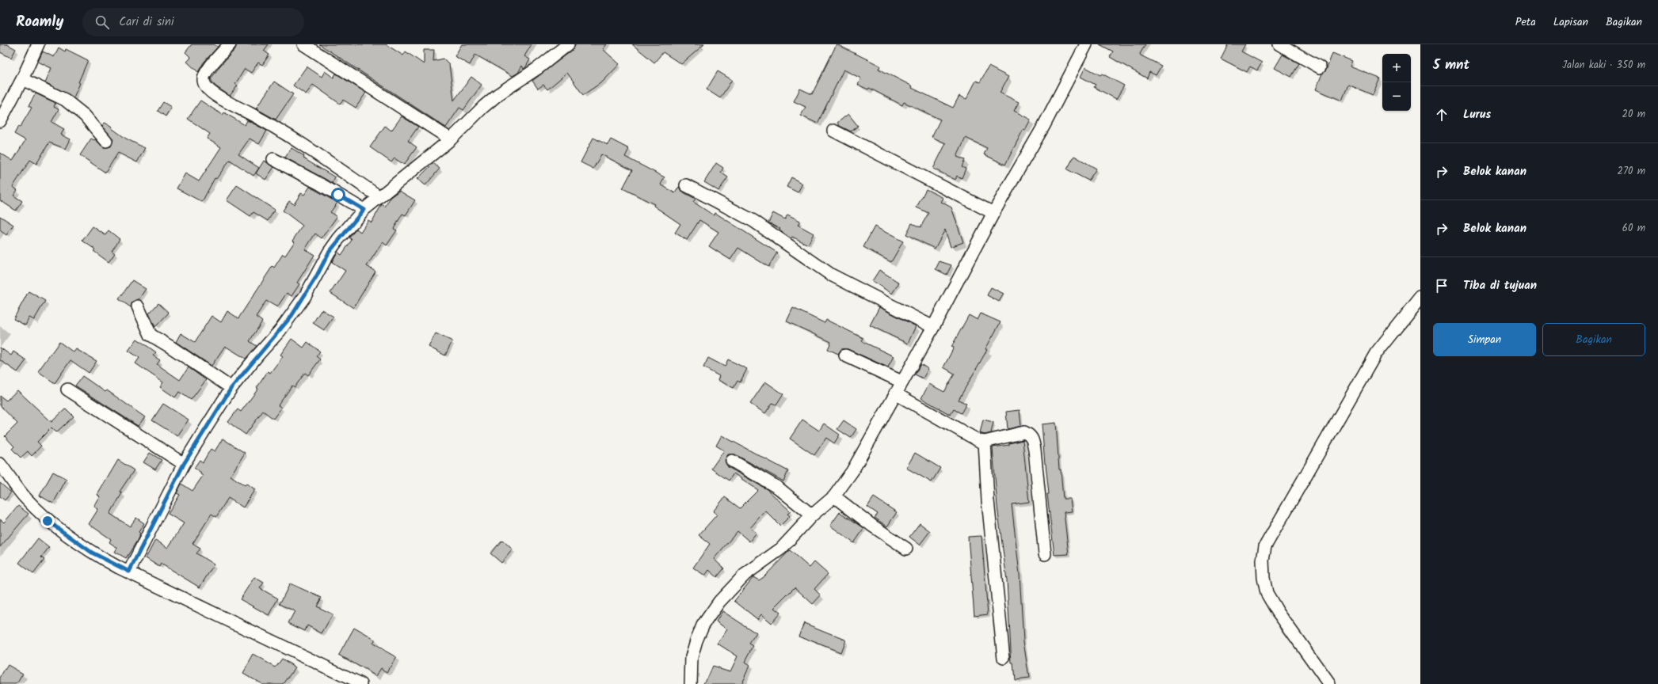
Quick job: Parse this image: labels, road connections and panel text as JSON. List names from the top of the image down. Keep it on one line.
{"page":{"header":"Roamly","search":"Cari di sini","nav":["Peta","Lapisan","Bagikan"],"heading":["5 mnt","Jalan kaki · 350 m"],"map_buttons":["+","−"],"list":[["Lurus","20 m"],["Belok kanan","270 m"],["Belok kanan","60 m"],"Tiba di tujuan"],"buttons":["Simpan","Bagikan"]}}
